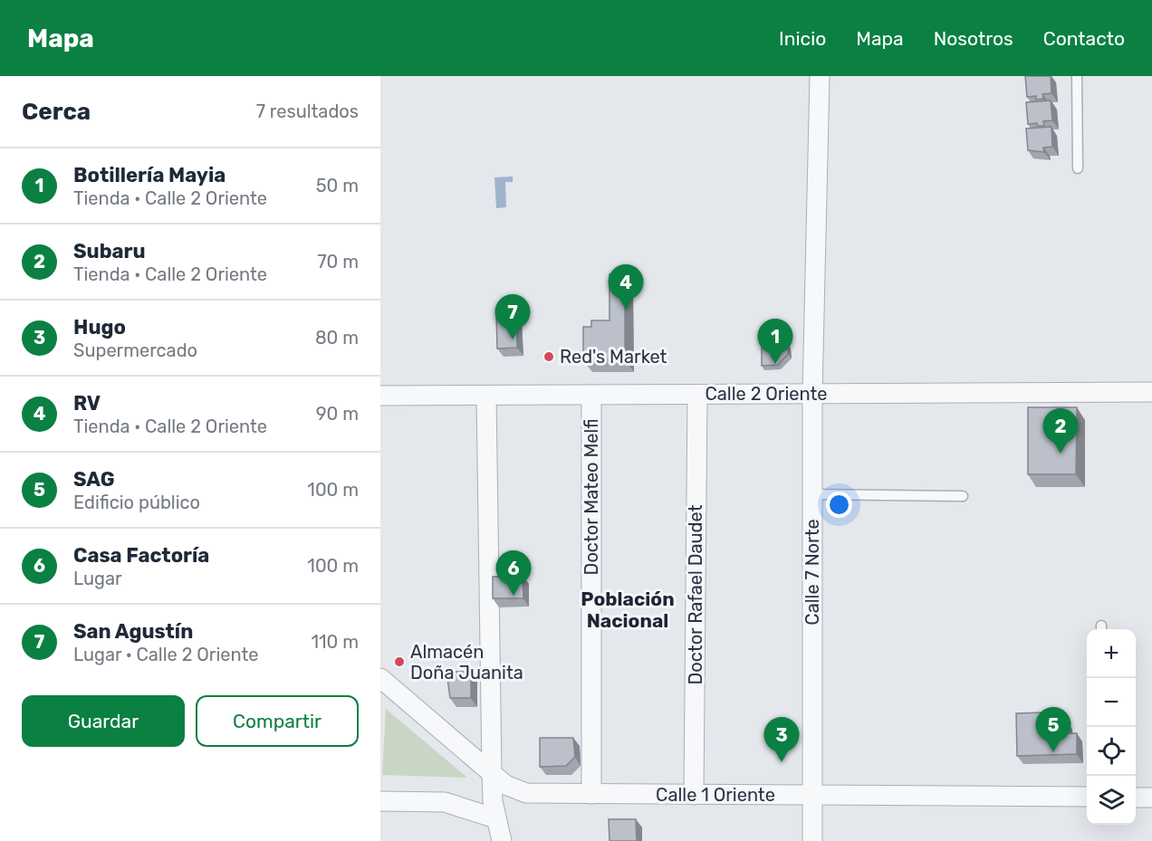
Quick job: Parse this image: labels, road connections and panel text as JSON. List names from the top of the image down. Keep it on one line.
{"streets":{"street":["Calle 2 Oriente","Doctor Mateo Melfi","Calle 7 Norte","Doctor Rafael Daudet","Calle 1 Oriente"]},"crossings":[["Calle 2 Oriente","Doctor Mateo Melfi"],["Calle 2 Oriente","Calle 7 Norte"],["Calle 2 Oriente","Doctor Rafael Daudet"],["Doctor Mateo Melfi","Calle 1 Oriente"],["Calle 7 Norte","Calle 1 Oriente"],["Doctor Rafael Daudet","Calle 1 Oriente"]],"districts":["Población Nacional"],"places":["Red's Market","Almacén Doña Juanita"],"page":{"header":"Mapa","nav":["Inicio","Mapa","Nosotros","Contacto"],"heading":["Cerca","7 resultados"],"list":[{"mark":"1","name":"Botillería Mayia","note":"Tienda · Calle 2 Oriente","value":"50 m"},{"mark":"2","name":"Subaru","note":"Tienda · Calle 2 Oriente","value":"70 m"},{"mark":"3","name":"Hugo","note":"Supermercado","value":"80 m"},{"mark":"4","name":"RV","note":"Tienda · Calle 2 Oriente","value":"90 m"},{"mark":"5","name":"SAG","note":"Edificio público","value":"100 m"},{"mark":"6","name":"Casa Factoría","note":"Lugar","value":"100 m"},{"mark":"7","name":"San Agustín","note":"Lugar · Calle 2 Oriente","value":"110 m"}],"pins":["4","7","1","2","6","5","3"],"map_buttons":["+","−"],"buttons":["Guardar","Compartir"]}}
